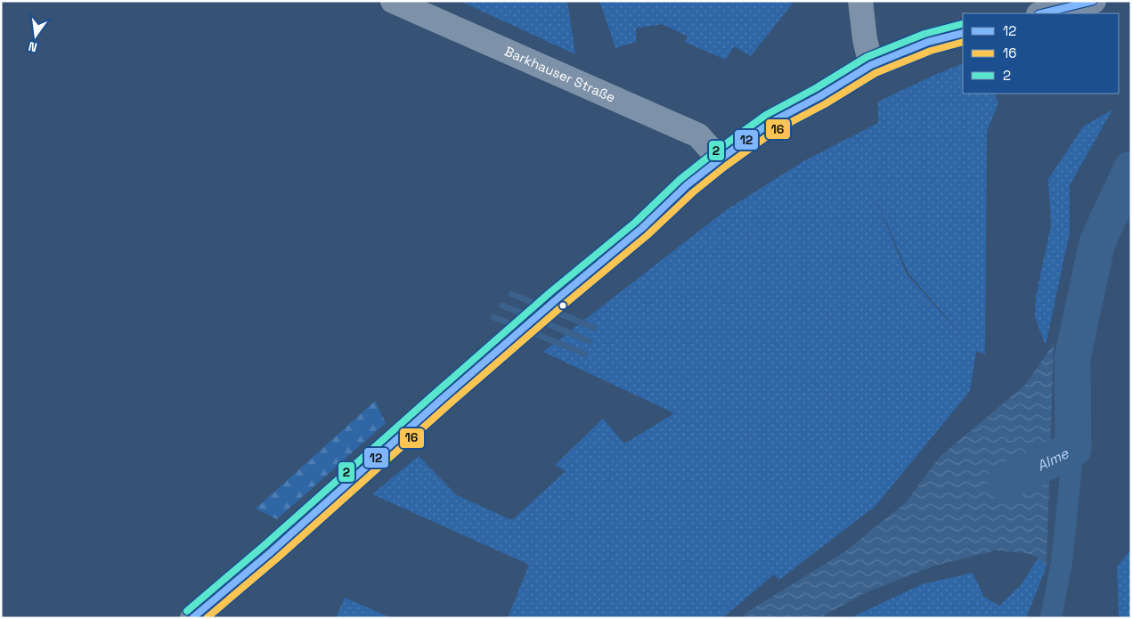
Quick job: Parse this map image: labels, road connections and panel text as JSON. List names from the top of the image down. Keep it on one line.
{"streets":{"street":["Barkhauser Straße"]},"water":["Alme"],"lines":["transit line 12","transit line 2","transit line 16"],"legend":["12","16","2"],"north":"bottom"}
